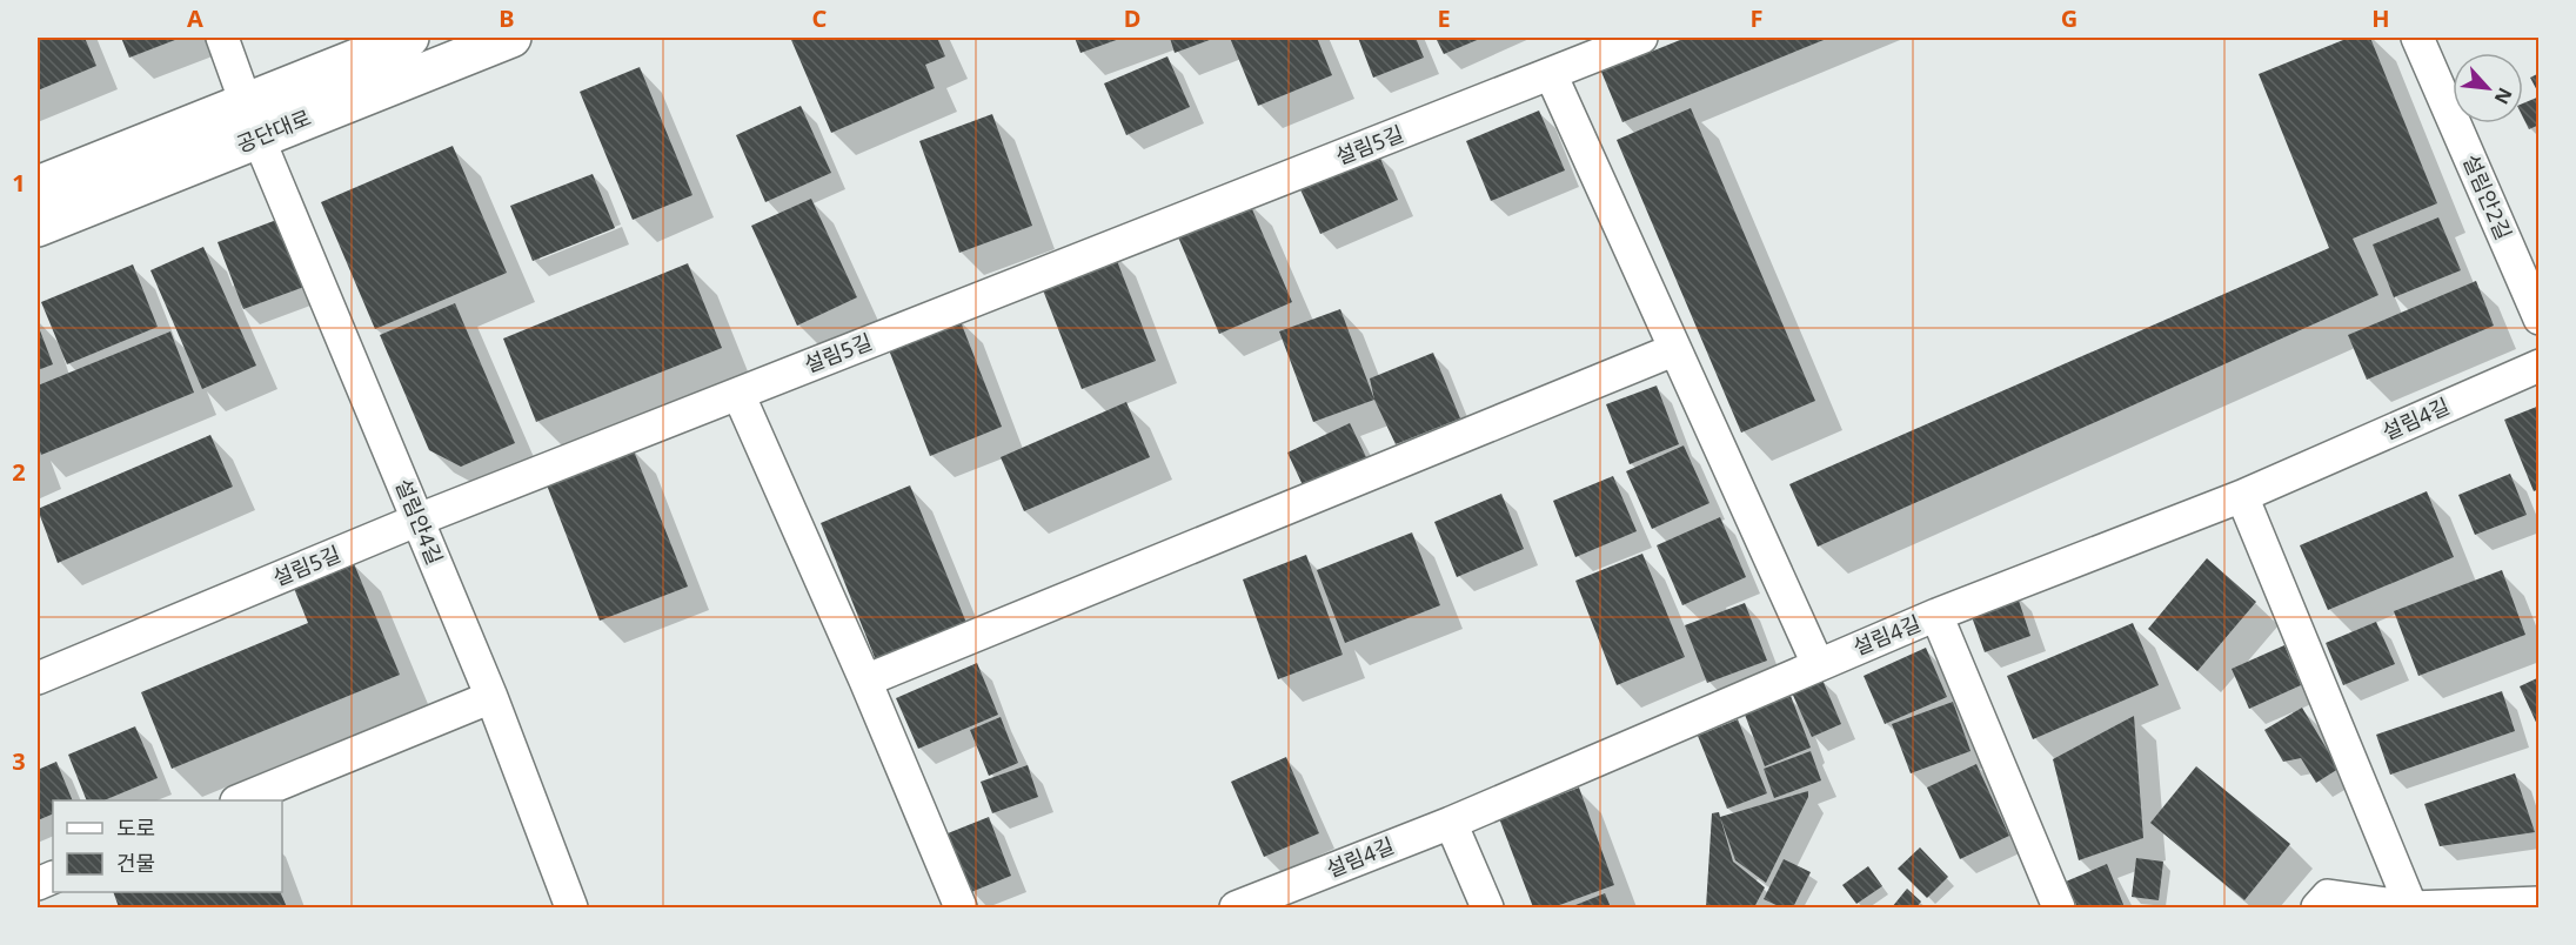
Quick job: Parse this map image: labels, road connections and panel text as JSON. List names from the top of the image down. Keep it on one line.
{"streets":{"street":["공단대로","설림5길","설림안2길","설림4길","설림안4길"]},"crossings":[["공단대로","설림안4길"],["설림5길","설림안4길"]],"legend":["도로","건물"],"north":"bottom right","grid":{"columns":["A","B","C","D","E","F","G","H"],"rows":["1","2","3"]}}
